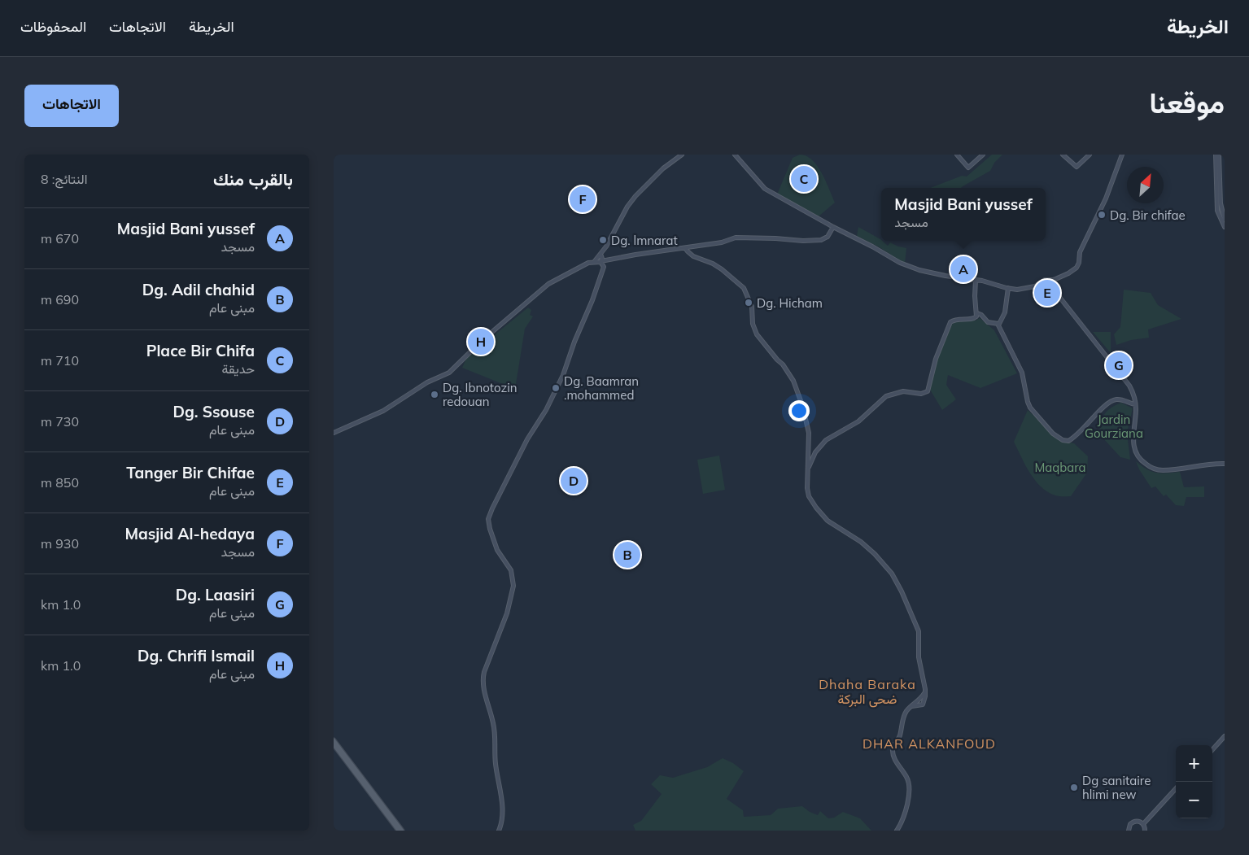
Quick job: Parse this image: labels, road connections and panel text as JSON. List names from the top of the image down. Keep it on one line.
{"districts":["Dhaha Baraka ضحى البركة","DHAR ALKANFOUD"],"parks":["Jardin Gourziana","Maqbara"],"places":["Dg. Bir chifae","Dg. lmnarat","Dg. Hicham","Dg. Baamran .mohammed","Dg. Ibnotozin redouan","Dg sanitaire hlimi new"],"north":"top right","page":{"header":"الخريطة","nav":["الخريطة","الاتجاهات","المحفوظات"],"title":"موقعنا","buttons":"الاتجاهات","heading":["بالقرب منك","النتائج: 8"],"pins":["C","F","A","E","H","G","D","B"],"popup":["Masjid Bani yussef","مسجد"],"list":[{"mark":"A","name":"Masjid Bani yussef","note":"مسجد","value":"670 m"},{"mark":"B","name":"Dg. Adil chahid","note":"مبنى عام","value":"690 m"},{"mark":"C","name":"Place Bir Chifa","note":"حديقة","value":"710 m"},{"mark":"D","name":"Dg. Ssouse","note":"مبنى عام","value":"730 m"},{"mark":"E","name":"Tanger Bir Chifae","note":"مبنى عام","value":"850 m"},{"mark":"F","name":"Masjid Al-hedaya","note":"مسجد","value":"930 m"},{"mark":"G","name":"Dg. Laasiri","note":"مبنى عام","value":"1.0 km"},{"mark":"H","name":"Dg. Chrifi Ismail","note":"مبنى عام","value":"1.0 km"}],"map_buttons":["+","−"]}}
